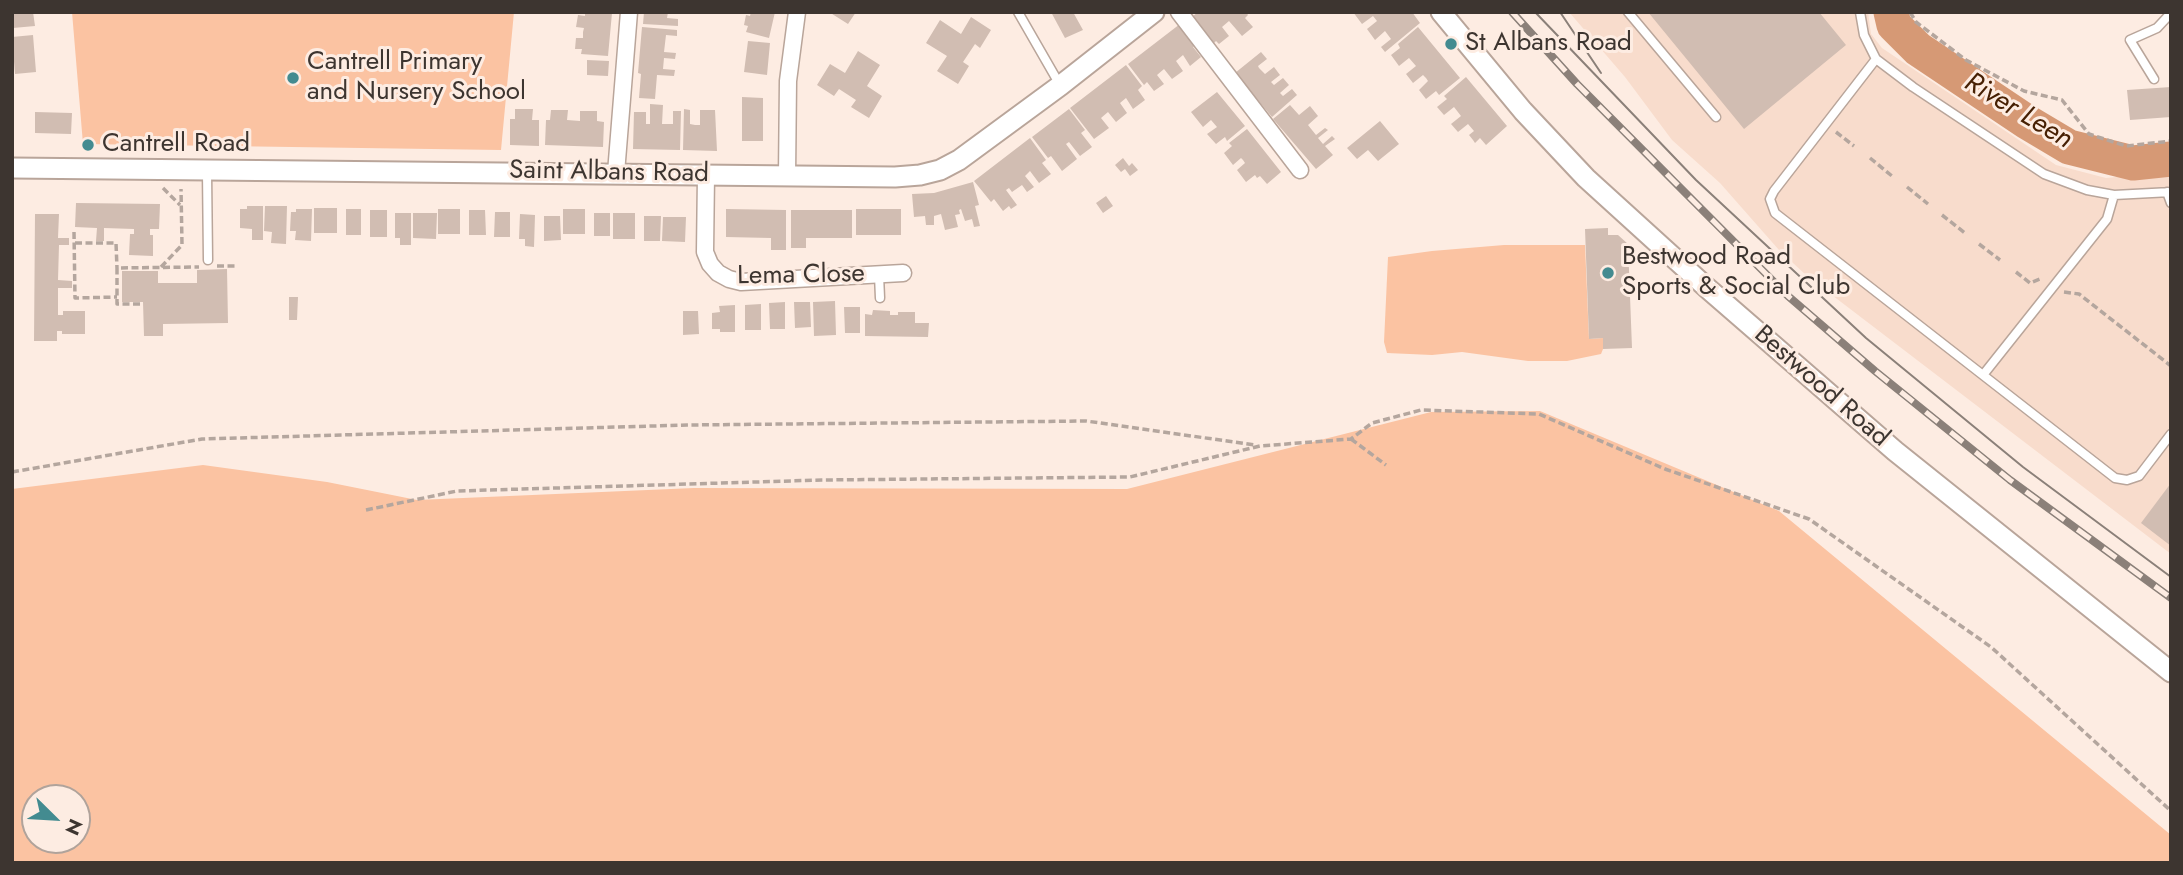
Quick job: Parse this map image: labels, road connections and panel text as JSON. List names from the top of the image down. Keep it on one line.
{"streets":{"street":["Saint Albans Road","Lema Close","Bestwood Road"]},"crossings":[["Saint Albans Road","Lema Close"]],"water":["River Leen"],"places":["St Albans Road","Cantrell Primary and Nursery School","Cantrell Road","Bestwood Road Sports & Social Club"],"north":"bottom right"}
